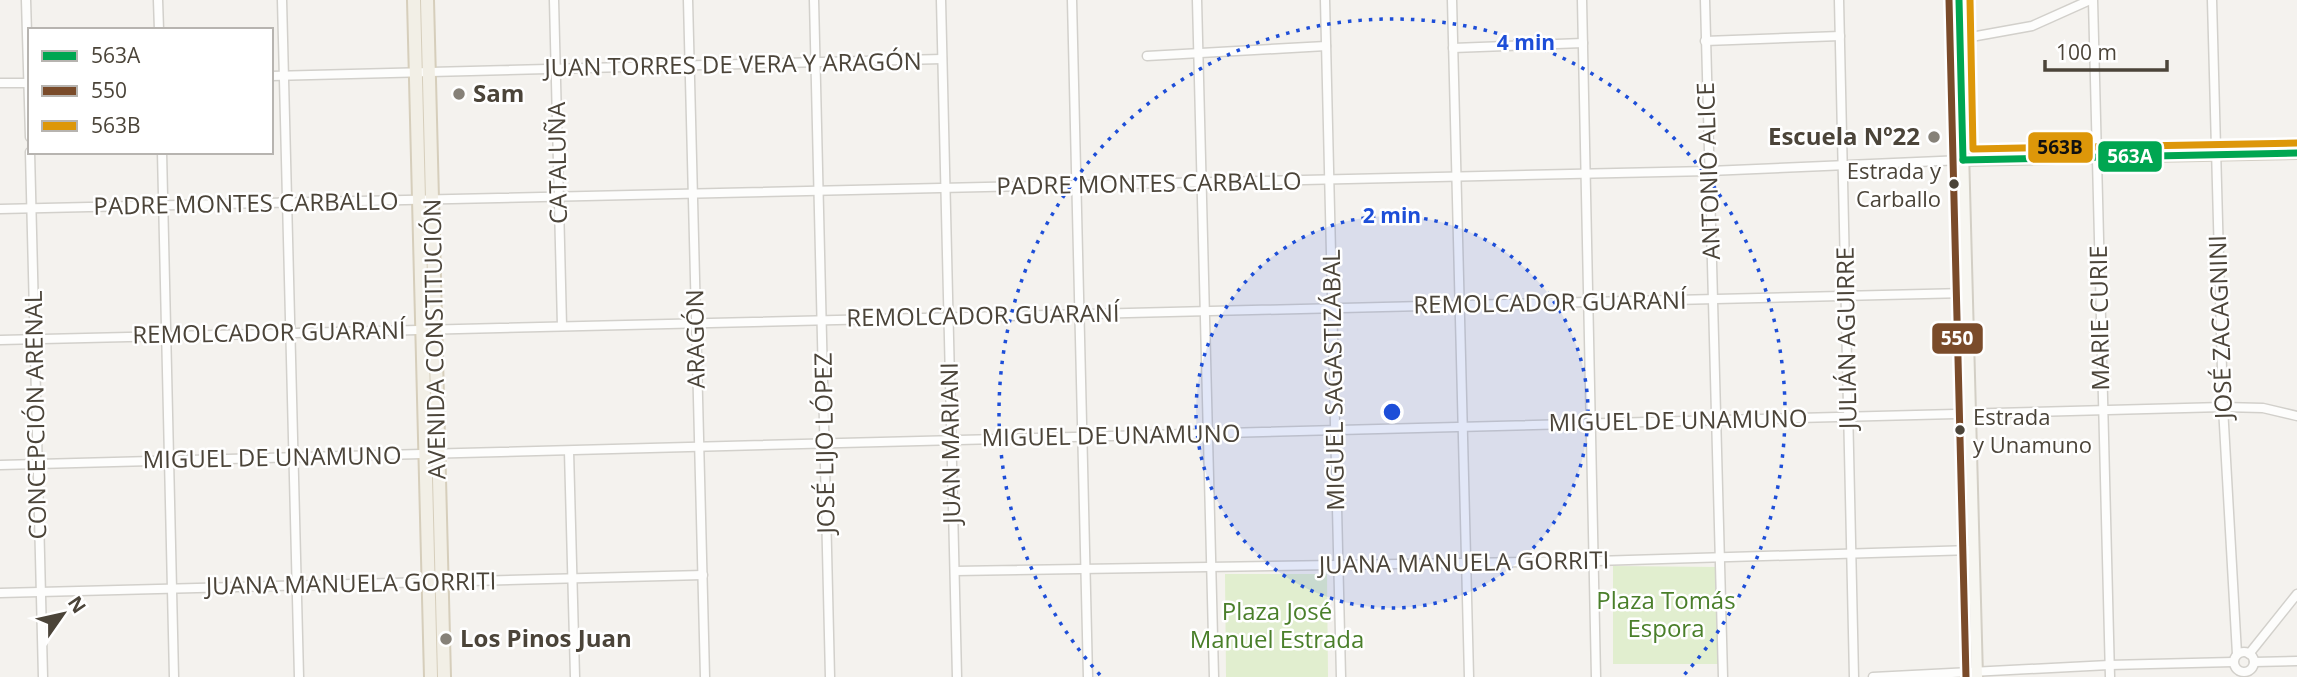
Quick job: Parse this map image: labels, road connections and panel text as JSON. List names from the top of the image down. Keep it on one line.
{"streets":{"main road":["PADRE MONTES CARBALLO","AVENIDA CONSTITUCIÓN"],"street":["JUAN TORRES DE VERA Y ARAGÓN","CATALUÑA","ANTONIO ALICE","REMOLCADOR GUARANÍ","MARIE CURIE","JOSÉ ZACAGNINI","JULIÁN AGUIRRE","ARAGÓN","MIGUEL SAGASTIZÁBAL","CONCEPCIÓN ARENAL","MIGUEL DE UNAMUNO","JOSÉ LIJO LÓPEZ","JUAN MARIANI","JUANA MANUELA GORRITI"]},"crossings":[["JUAN TORRES DE VERA Y ARAGÓN","CATALUÑA"],["JUAN TORRES DE VERA Y ARAGÓN","AVENIDA CONSTITUCIÓN"],["JUAN TORRES DE VERA Y ARAGÓN","ARAGÓN"],["JUAN TORRES DE VERA Y ARAGÓN","JOSÉ LIJO LÓPEZ"],["JUAN TORRES DE VERA Y ARAGÓN","JUAN MARIANI"],["CATALUÑA","PADRE MONTES CARBALLO"],["CATALUÑA","REMOLCADOR GUARANÍ"],["ANTONIO ALICE","PADRE MONTES CARBALLO"],["ANTONIO ALICE","REMOLCADOR GUARANÍ"],["ANTONIO ALICE","MIGUEL DE UNAMUNO"],["ANTONIO ALICE","JUANA MANUELA GORRITI"],["PADRE MONTES CARBALLO","MARIE CURIE"],["PADRE MONTES CARBALLO","JOSÉ ZACAGNINI"],["PADRE MONTES CARBALLO","JULIÁN AGUIRRE"],["PADRE MONTES CARBALLO","AVENIDA CONSTITUCIÓN"],["PADRE MONTES CARBALLO","ARAGÓN"],["PADRE MONTES CARBALLO","MIGUEL SAGASTIZÁBAL"],["PADRE MONTES CARBALLO","CONCEPCIÓN ARENAL"],["PADRE MONTES CARBALLO","JOSÉ LIJO LÓPEZ"],["PADRE MONTES CARBALLO","JUAN MARIANI"],["REMOLCADOR GUARANÍ","JULIÁN AGUIRRE"],["REMOLCADOR GUARANÍ","AVENIDA CONSTITUCIÓN"],["REMOLCADOR GUARANÍ","ARAGÓN"],["REMOLCADOR GUARANÍ","MIGUEL SAGASTIZÁBAL"],["REMOLCADOR GUARANÍ","CONCEPCIÓN ARENAL"],["REMOLCADOR GUARANÍ","JOSÉ LIJO LÓPEZ"],["REMOLCADOR GUARANÍ","JUAN MARIANI"],["MARIE CURIE","MIGUEL DE UNAMUNO"],["JOSÉ ZACAGNINI","MIGUEL DE UNAMUNO"],["JULIÁN AGUIRRE","MIGUEL DE UNAMUNO"],["JULIÁN AGUIRRE","JUANA MANUELA GORRITI"],["AVENIDA CONSTITUCIÓN","MIGUEL DE UNAMUNO"],["AVENIDA CONSTITUCIÓN","JUANA MANUELA GORRITI"],["ARAGÓN","MIGUEL DE UNAMUNO"],["ARAGÓN","JUANA MANUELA GORRITI"],["MIGUEL SAGASTIZÁBAL","MIGUEL DE UNAMUNO"],["MIGUEL SAGASTIZÁBAL","JUANA MANUELA GORRITI"],["CONCEPCIÓN ARENAL","MIGUEL DE UNAMUNO"],["CONCEPCIÓN ARENAL","JUANA MANUELA GORRITI"],["MIGUEL DE UNAMUNO","JOSÉ LIJO LÓPEZ"],["MIGUEL DE UNAMUNO","JUAN MARIANI"],["JUAN MARIANI","JUANA MANUELA GORRITI"]],"parks":["Plaza Tomás Espora","Plaza José Manuel Estrada"],"places":["Sam","Escuela Nº22","Estrada y Carballo","Estrada y Unamuno","Los Pinos Juan"],"lines":["transit line 563A","transit line 550","transit line 563B"],"legend":["563A","550","563B"],"scale_bar":"100 m","north":"top right","rings":["4 min","2 min"]}
